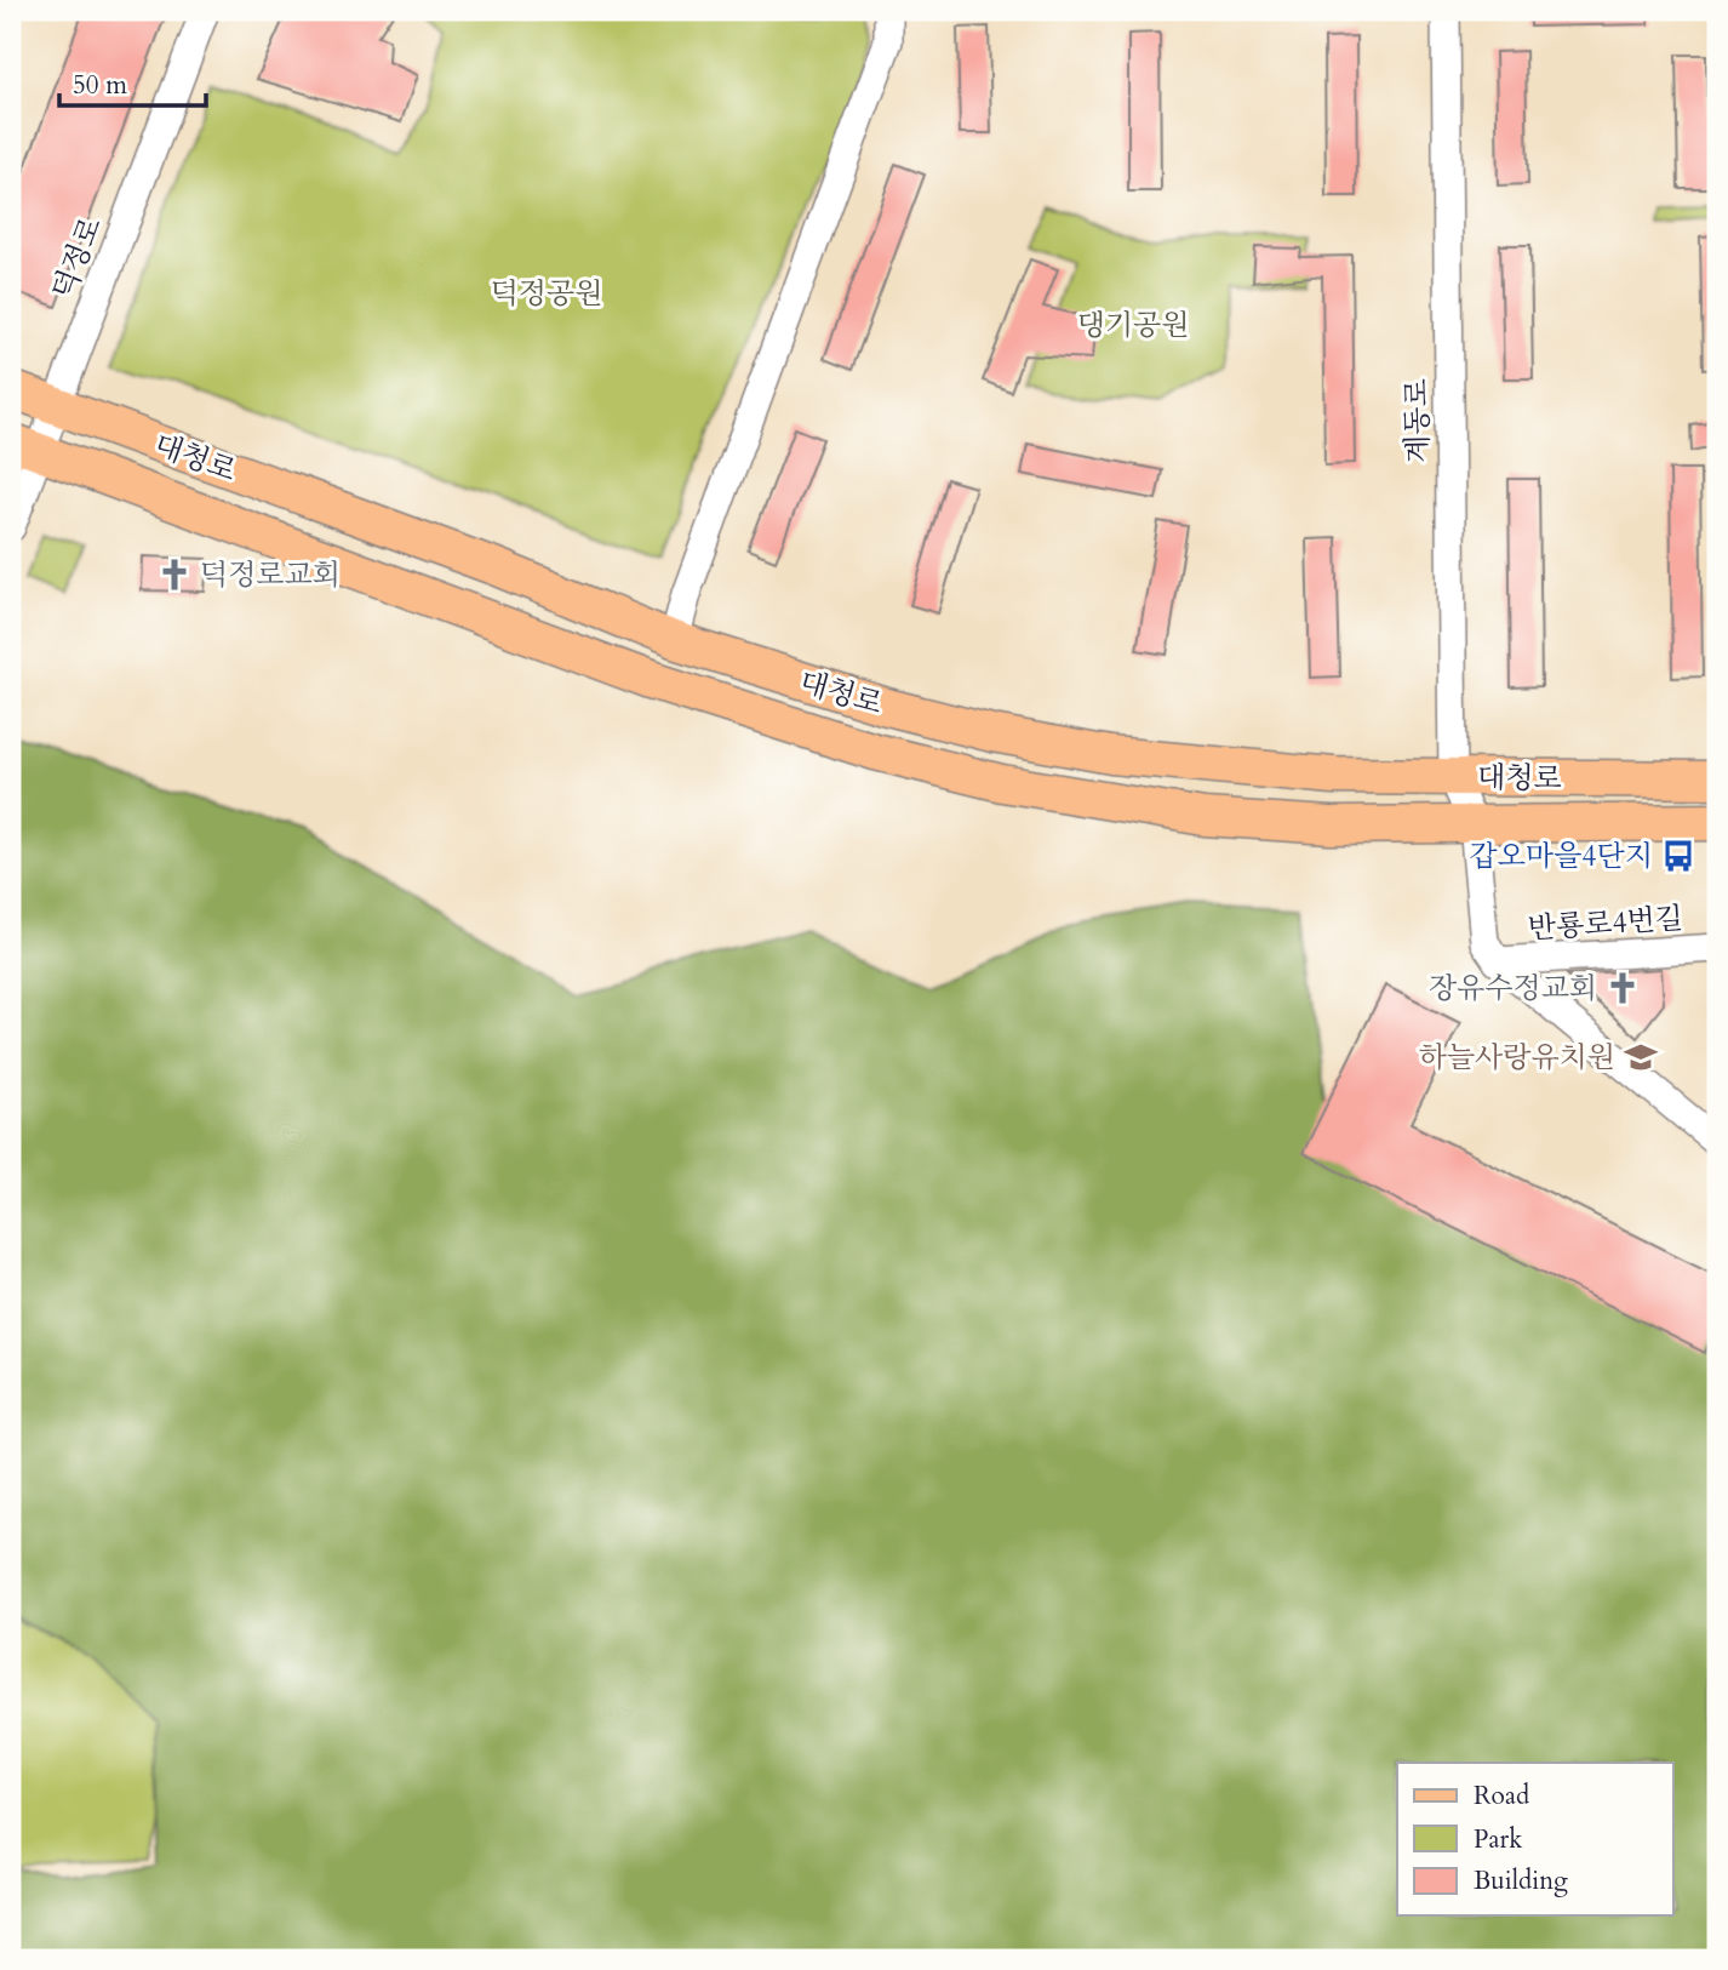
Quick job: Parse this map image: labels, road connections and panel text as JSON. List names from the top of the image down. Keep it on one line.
{"streets":{"main road":["대청로"],"street":["덕정로","계동로","반룡로4번길"]},"crossings":[["덕정로","대청로"],["계동로","대청로"],["계동로","반룡로4번길"]],"parks":["덕정공원","댕기공원"],"places":{"church":["덕정로교회","장유수정교회"],"bus stop":["갑오마을4단지"],"school or university":["하늘사랑유치원"]},"legend":["Road","Park","Building"],"scale_bar":"50 m"}
